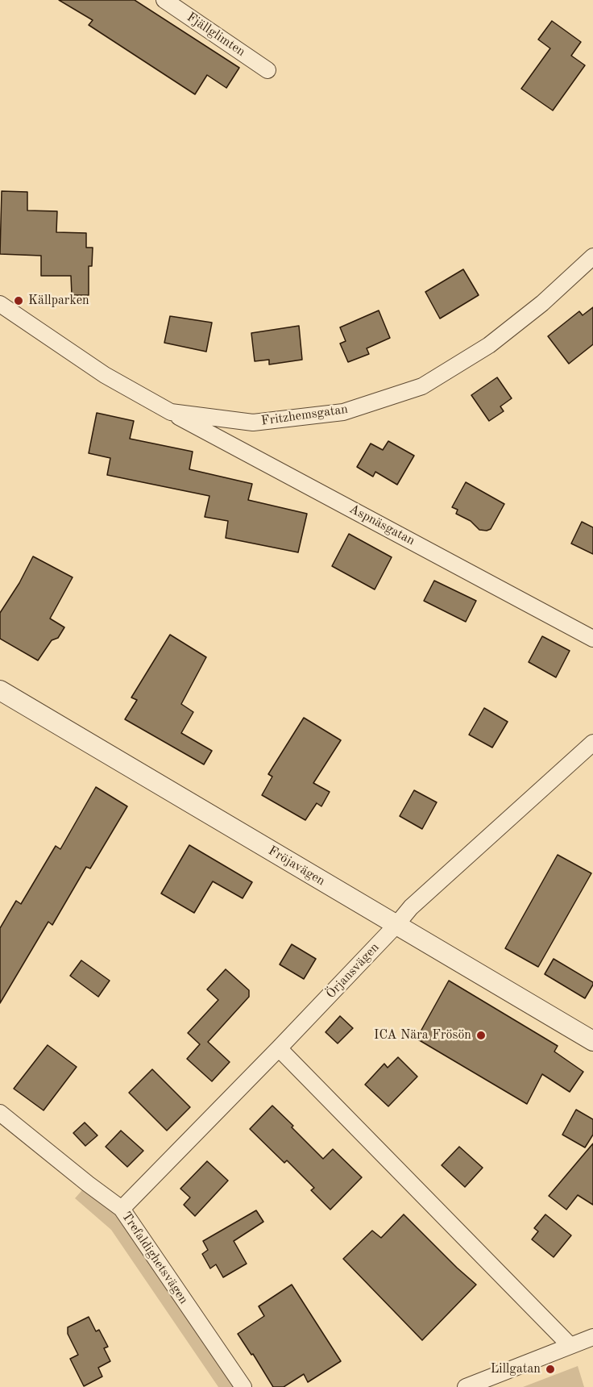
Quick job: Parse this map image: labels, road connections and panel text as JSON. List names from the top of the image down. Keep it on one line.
{"streets":{"street":["Fjällglimten","Fritzhemsgatan","Aspnäsgatan","Fröjavägen","Örjansvägen","Trefaldighetsvägen"]},"crossings":[["Fritzhemsgatan","Aspnäsgatan"],["Fröjavägen","Örjansvägen"],["Örjansvägen","Trefaldighetsvägen"]],"places":["Källparken","ICA Nära Frösön","Lillgatan"]}
